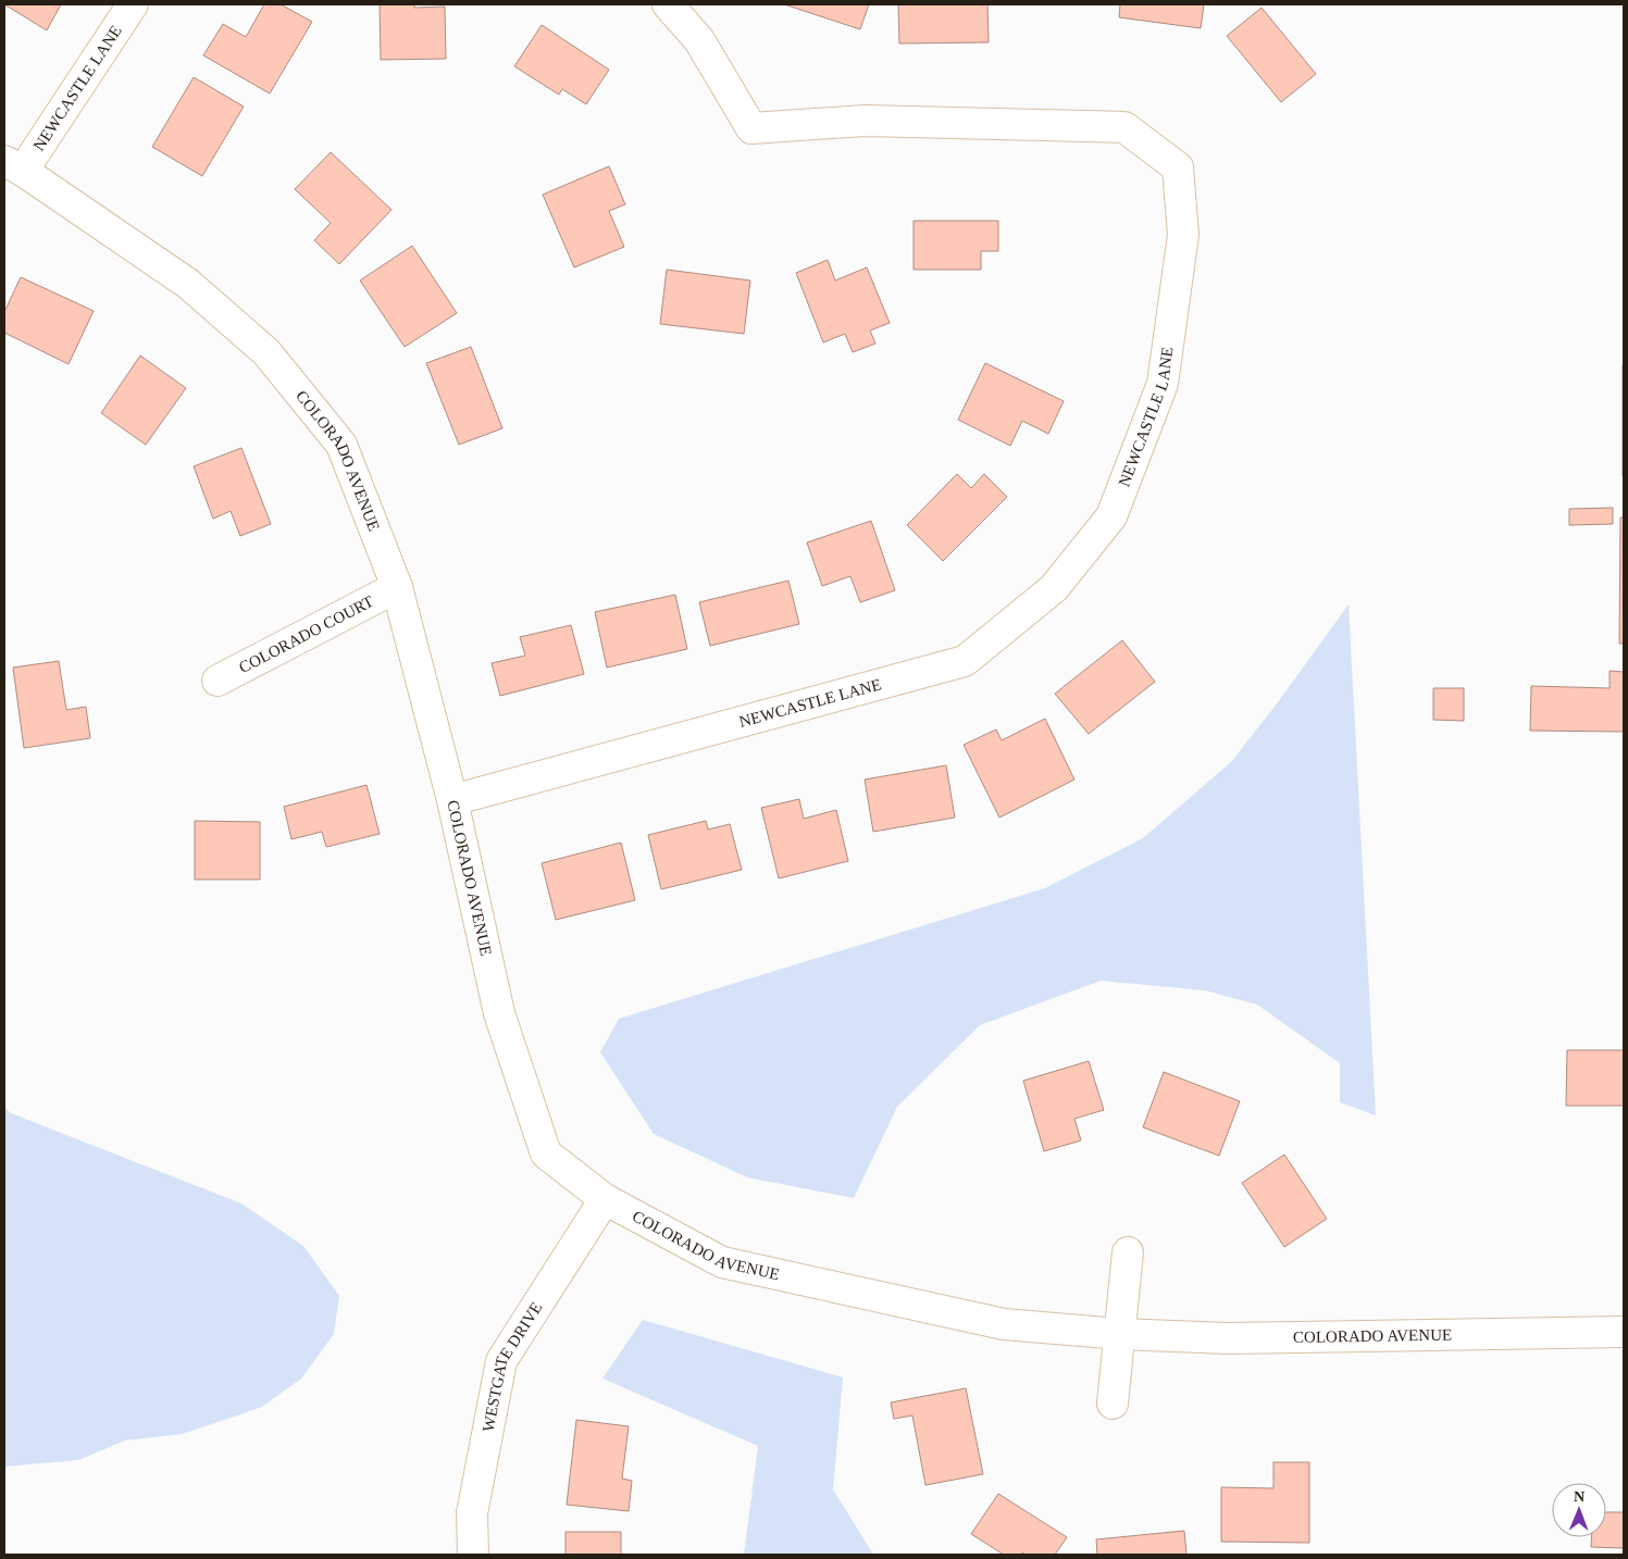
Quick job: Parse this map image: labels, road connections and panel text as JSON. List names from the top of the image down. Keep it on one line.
{"streets":{"street":["NEWCASTLE LANE","COLORADO AVENUE","COLORADO COURT","WESTGATE DRIVE"]},"crossings":[["NEWCASTLE LANE","COLORADO AVENUE"],["COLORADO AVENUE","COLORADO COURT"],["COLORADO AVENUE","WESTGATE DRIVE"]],"north":"top"}
